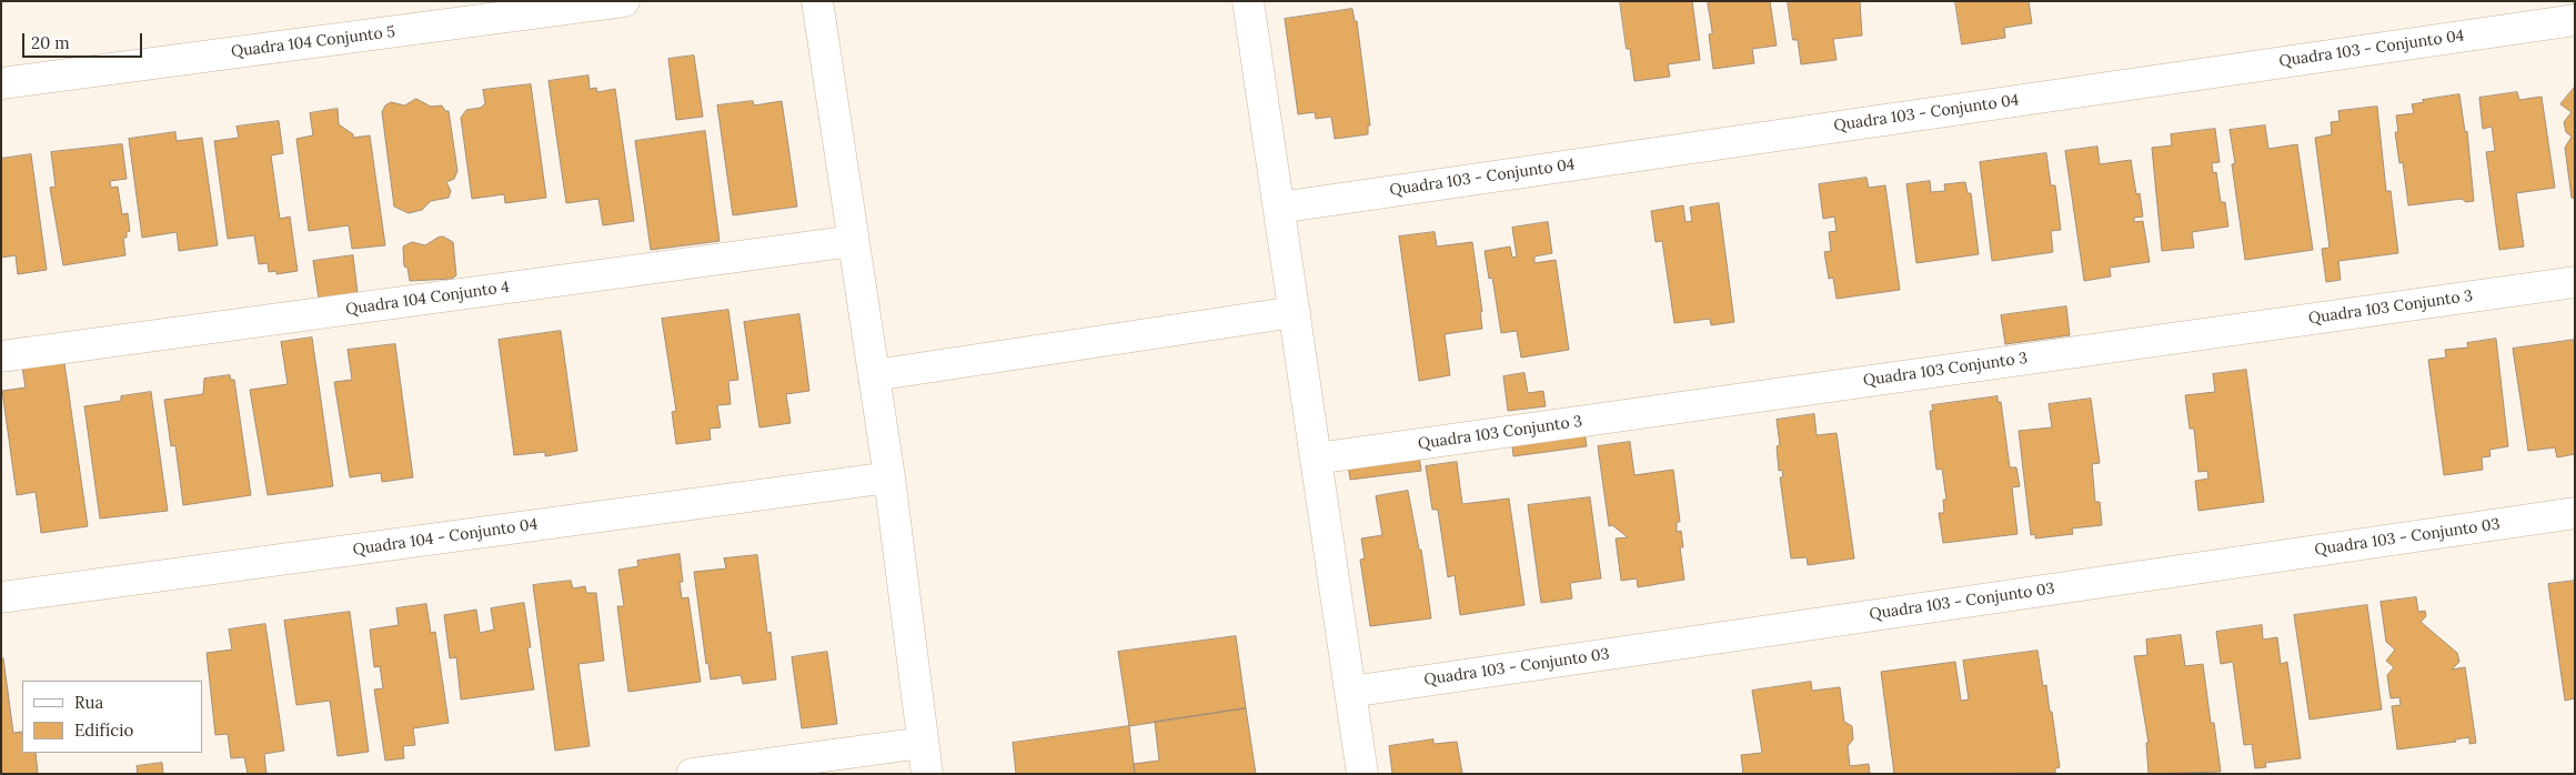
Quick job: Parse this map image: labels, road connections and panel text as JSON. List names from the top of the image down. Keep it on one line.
{"streets":{"street":["Quadra 104 Conjunto 5","Quadra 103 - Conjunto 04","Quadra 104 Conjunto 4","Quadra 103 Conjunto 3","Quadra 104 - Conjunto 04","Quadra 103 - Conjunto 03"]},"legend":["Rua","Edifício"],"scale_bar":"20 m"}
